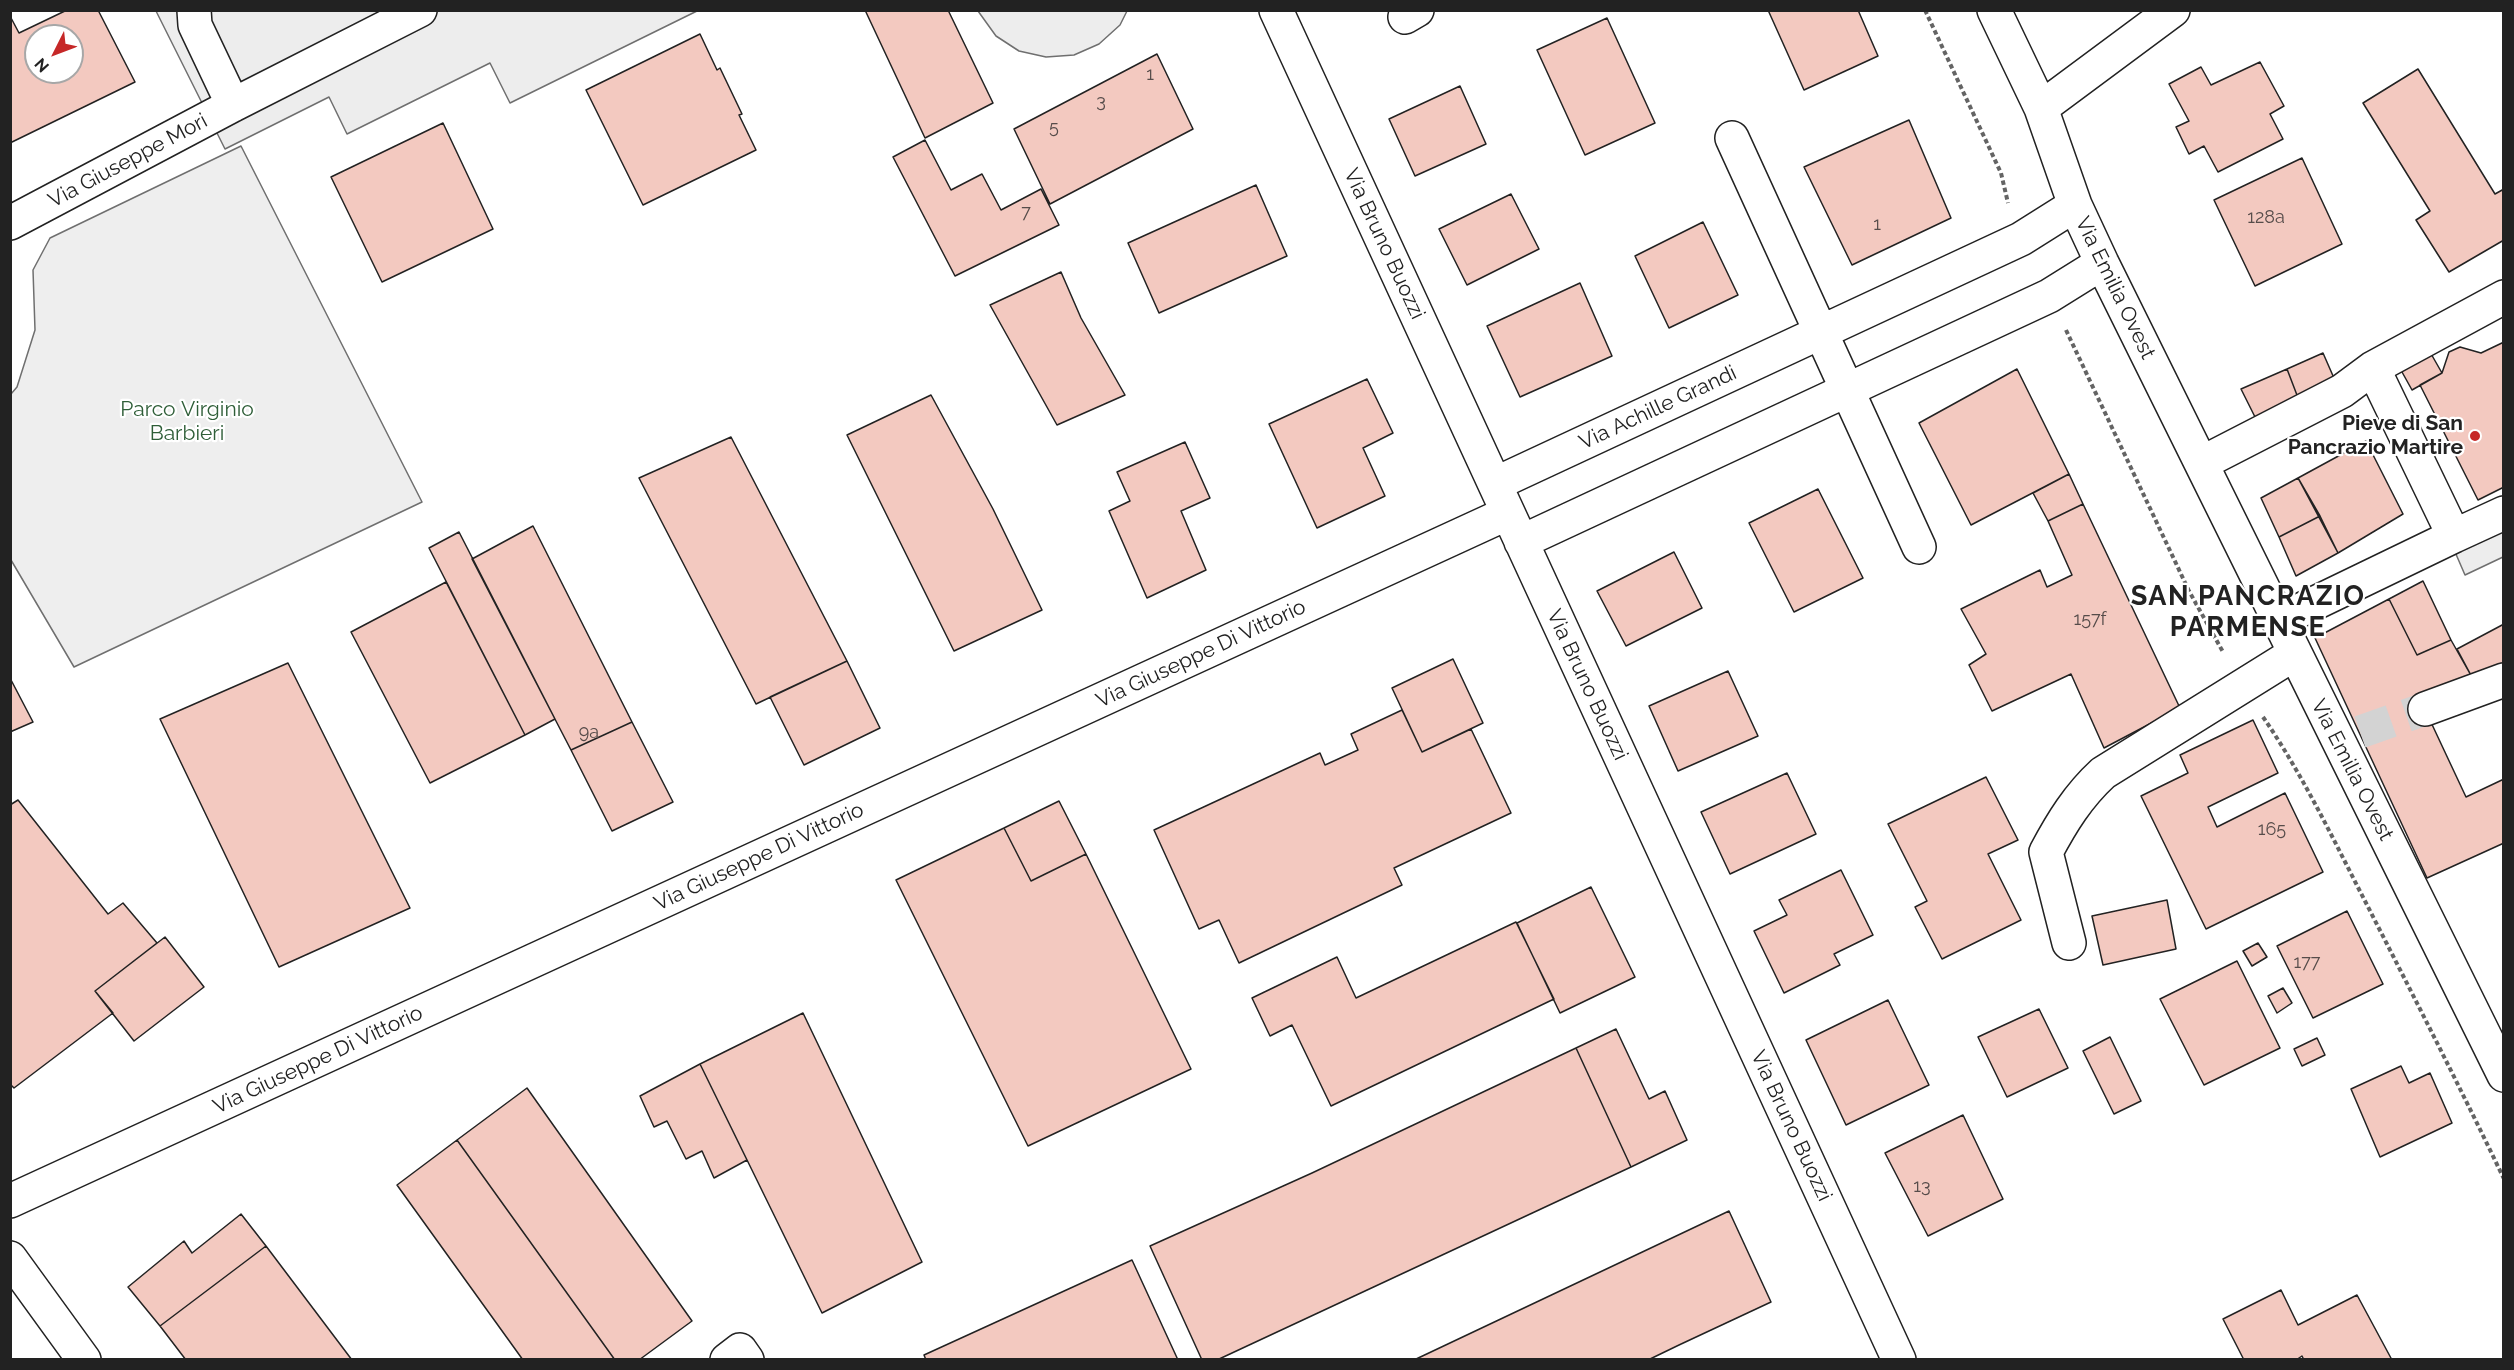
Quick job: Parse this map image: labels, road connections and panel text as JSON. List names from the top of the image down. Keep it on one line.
{"streets":{"street":["Via Giuseppe Mori","Via Bruno Buozzi","Via Emilia Ovest","Via Achille Grandi","Via Giuseppe Di Vittorio"]},"crossings":[["Via Bruno Buozzi","Via Achille Grandi"],["Via Bruno Buozzi","Via Giuseppe Di Vittorio"],["Via Emilia Ovest","Via Achille Grandi"],["Via Achille Grandi","Via Giuseppe Di Vittorio"]],"districts":["SAN PANCRAZIO PARMENSE"],"parks":["Parco Virginio Barbieri"],"places":["Pieve di San Pancrazio Martire"],"house_numbers":["1","3","5","7","128a","1","157f","9a","165","177","13"],"north":"bottom left"}
